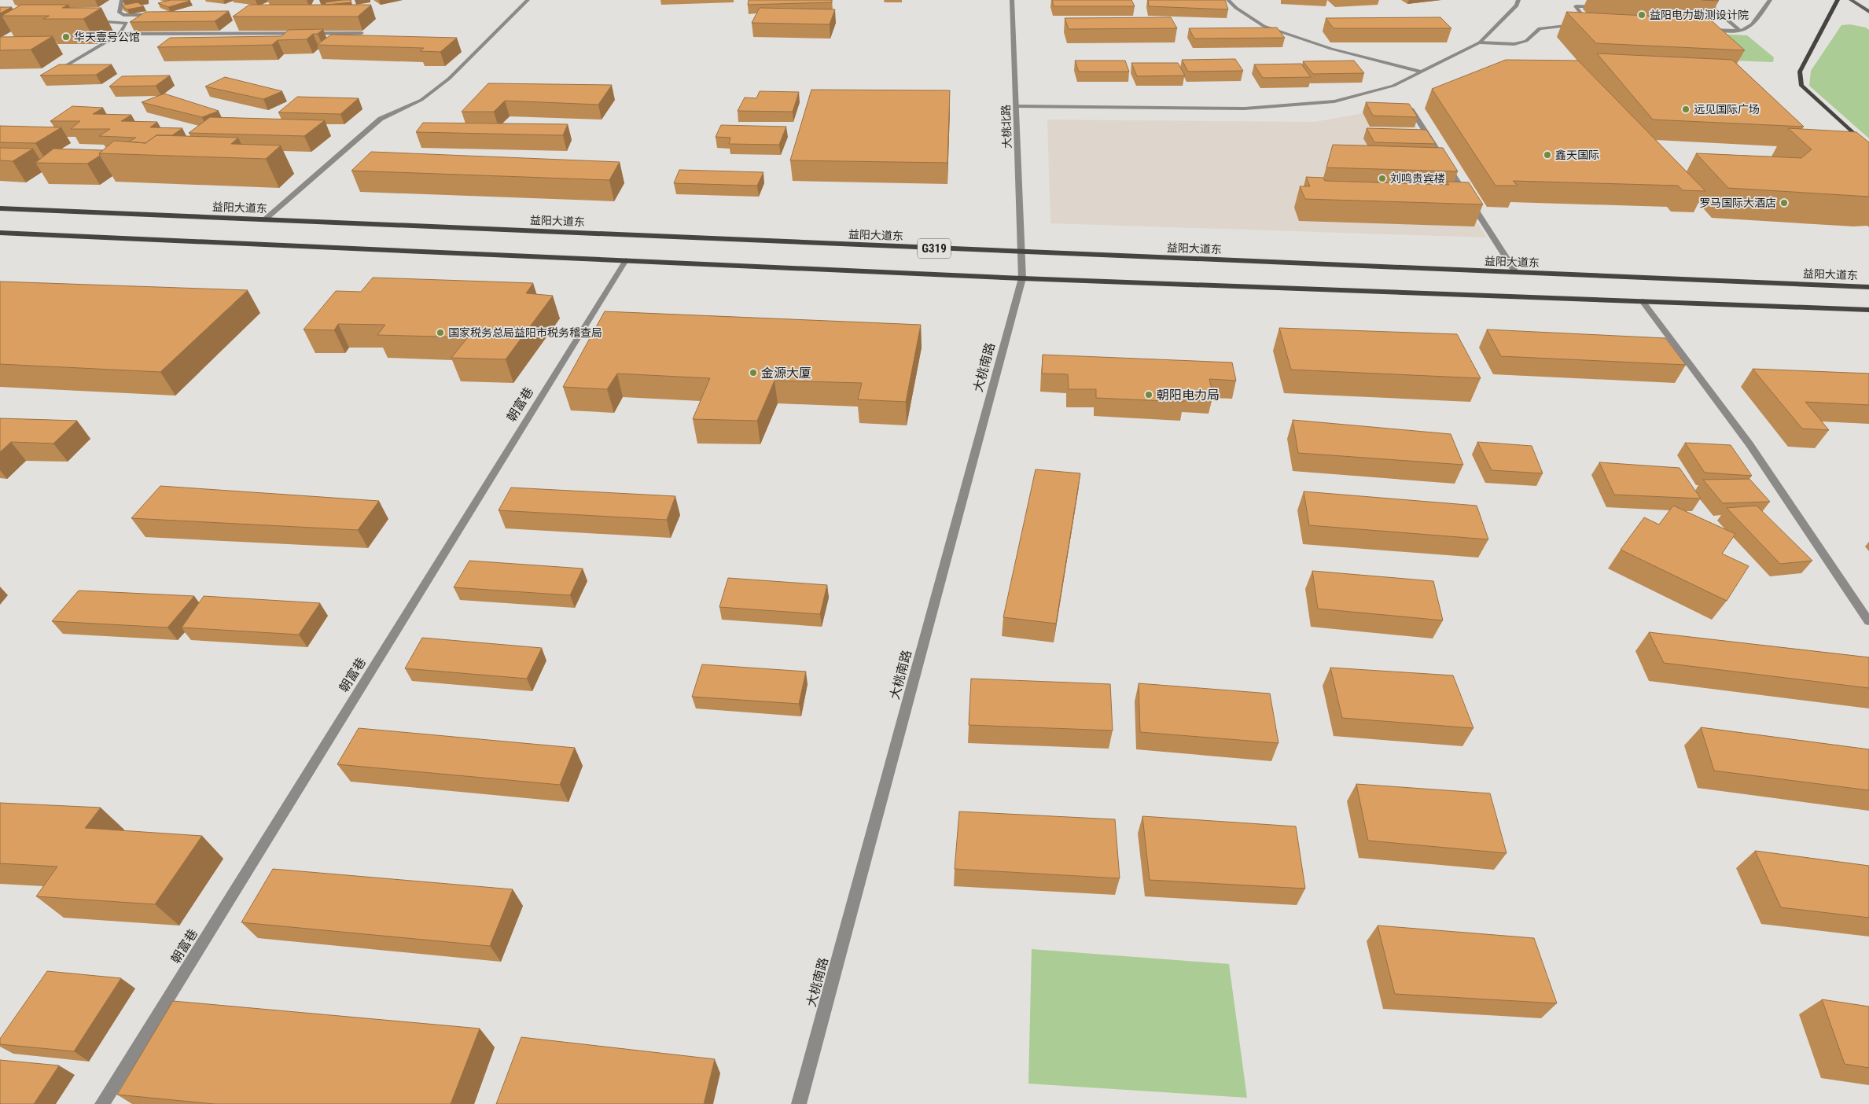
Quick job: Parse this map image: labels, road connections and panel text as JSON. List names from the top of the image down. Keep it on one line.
{"streets":{"main road":["益阳大道东","G319"],"street":["大桃北路","大桃南路","朝富巷"]},"crossings":[["大桃北路","益阳大道东"],["大桃北路","大桃南路"],["益阳大道东","大桃南路"],["G319","大桃南路"],["G319","朝富巷"]],"places":["益阳电力勘测设计院","华天壹号公馆","远见国际广场","鑫天国际","刘鸣贵宾楼","罗马国际大酒店","国家税务总局益阳市税务稽查局","金源大厦","朝阳电力局"]}
